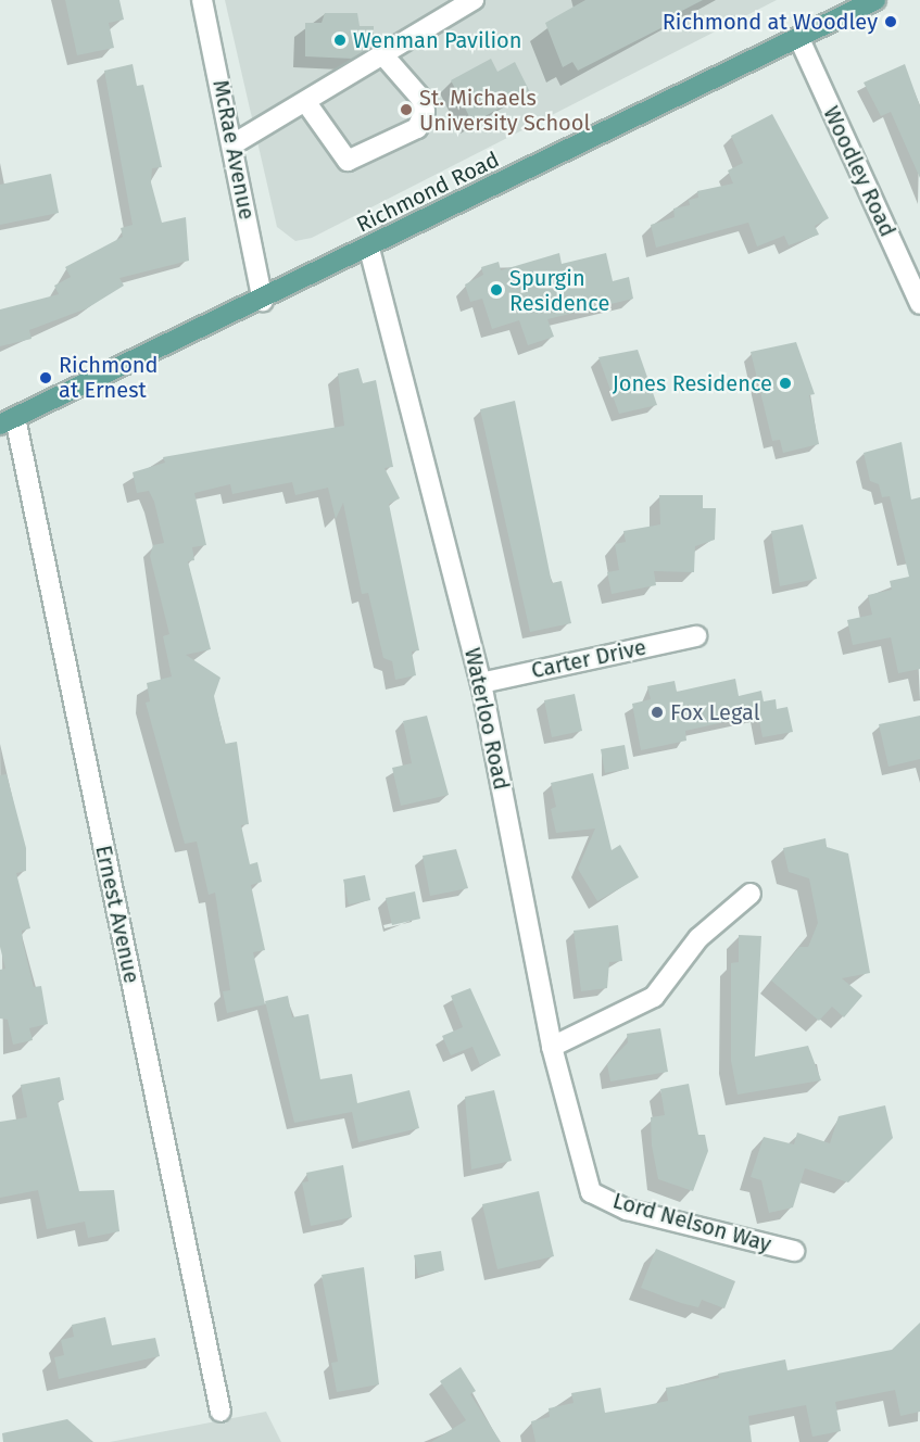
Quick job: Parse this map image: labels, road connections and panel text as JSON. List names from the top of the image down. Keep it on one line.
{"streets":{"main road":["Richmond Road"],"street":["McRae Avenue","Woodley Road","Carter Drive","Waterloo Road","Ernest Avenue","Lord Nelson Way"]},"crossings":[["McRae Avenue","Richmond Road"],["Woodley Road","Richmond Road"],["Richmond Road","Waterloo Road"],["Richmond Road","Ernest Avenue"],["Carter Drive","Waterloo Road"],["Waterloo Road","Lord Nelson Way"]],"places":["Richmond at Woodley","Wenman Pavilion","St. Michaels University School","Spurgin Residence","Richmond at Ernest","Jones Residence","Fox Legal"]}
